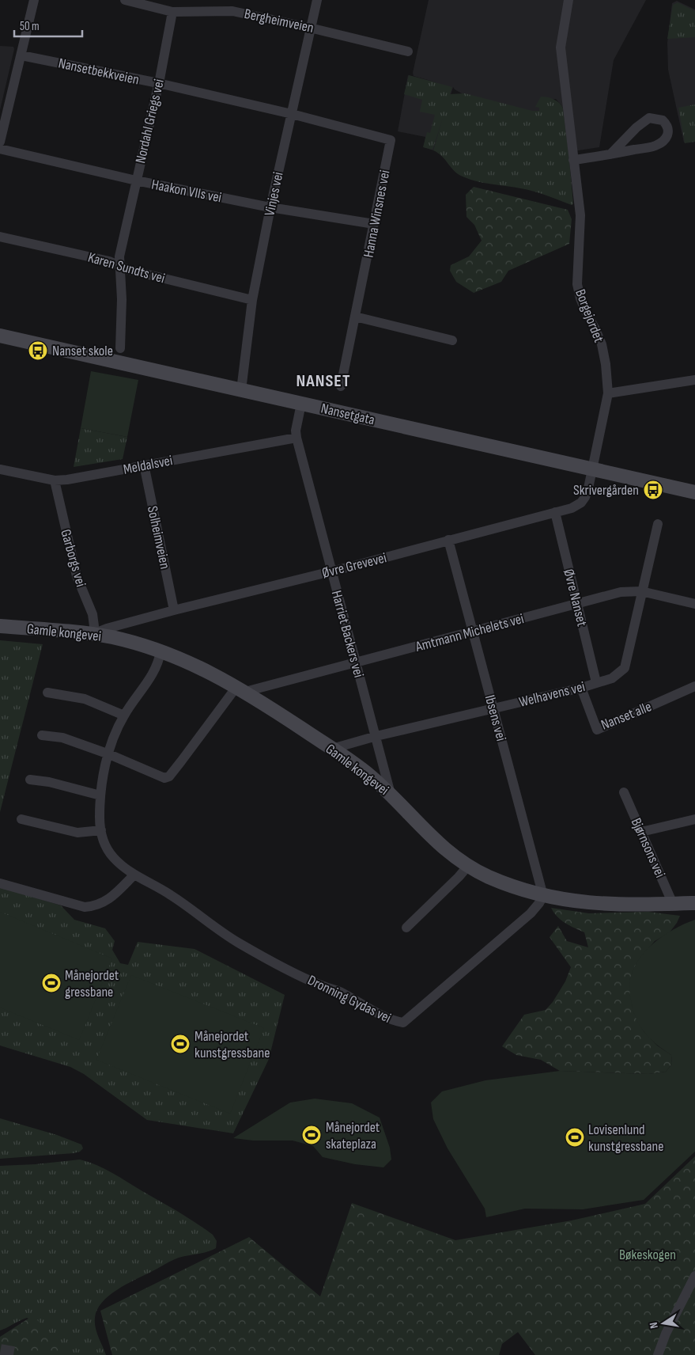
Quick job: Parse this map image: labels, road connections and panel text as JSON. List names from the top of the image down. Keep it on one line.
{"streets":{"street":["Bergheimveien","Nansetbekkveien","Nordahl Griegs vei","Haakon VIIs vei","Vinjes vei","Hanna Winsnes vei","Karen Sundts vei","Borgejordet","Nansetgata","Meldalsvei","Solheimveien","Garborgs vei","Øvre Grevevei","Øvre Nanset","Gamle kongevei","Amtmann Michelets vei","Harriet Backers vei","Welhavens vei","Nanset alle","Ibsens vei","Bjørnsons vei","Dronning Gydas vei"]},"crossings":[["Bergheimveien","Nordahl Griegs vei"],["Bergheimveien","Vinjes vei"],["Nansetbekkveien","Nordahl Griegs vei"],["Nansetbekkveien","Vinjes vei"],["Nansetbekkveien","Hanna Winsnes vei"],["Nordahl Griegs vei","Haakon VIIs vei"],["Nordahl Griegs vei","Karen Sundts vei"],["Haakon VIIs vei","Vinjes vei"],["Haakon VIIs vei","Hanna Winsnes vei"],["Vinjes vei","Hanna Winsnes vei"],["Vinjes vei","Karen Sundts vei"],["Vinjes vei","Nansetgata"],["Borgejordet","Nansetgata"],["Borgejordet","Øvre Grevevei"],["Nansetgata","Øvre Grevevei"],["Nansetgata","Harriet Backers vei"],["Meldalsvei","Solheimveien"],["Meldalsvei","Garborgs vei"],["Meldalsvei","Harriet Backers vei"],["Solheimveien","Øvre Grevevei"],["Garborgs vei","Øvre Grevevei"],["Garborgs vei","Gamle kongevei"],["Øvre Grevevei","Øvre Nanset"],["Øvre Grevevei","Gamle kongevei"],["Øvre Grevevei","Harriet Backers vei"],["Øvre Grevevei","Ibsens vei"],["Øvre Nanset","Amtmann Michelets vei"],["Øvre Nanset","Welhavens vei"],["Gamle kongevei","Amtmann Michelets vei"],["Gamle kongevei","Harriet Backers vei"],["Gamle kongevei","Welhavens vei"],["Gamle kongevei","Ibsens vei"],["Gamle kongevei","Bjørnsons vei"],["Gamle kongevei","Dronning Gydas vei"],["Amtmann Michelets vei","Harriet Backers vei"],["Amtmann Michelets vei","Welhavens vei"],["Amtmann Michelets vei","Ibsens vei"],["Harriet Backers vei","Welhavens vei"],["Welhavens vei","Nanset alle"],["Welhavens vei","Ibsens vei"],["Ibsens vei","Dronning Gydas vei"]],"districts":["NANSET"],"parks":["Bøkeskogen"],"places":{"bus stop":["Nanset skole","Skrivergården"],"sports":["Månejordet gressbane","Månejordet kunstgressbane","Månejordet skateplaza","Lovisenlund kunstgressbane"]},"scale_bar":"50 m","north":"left"}
